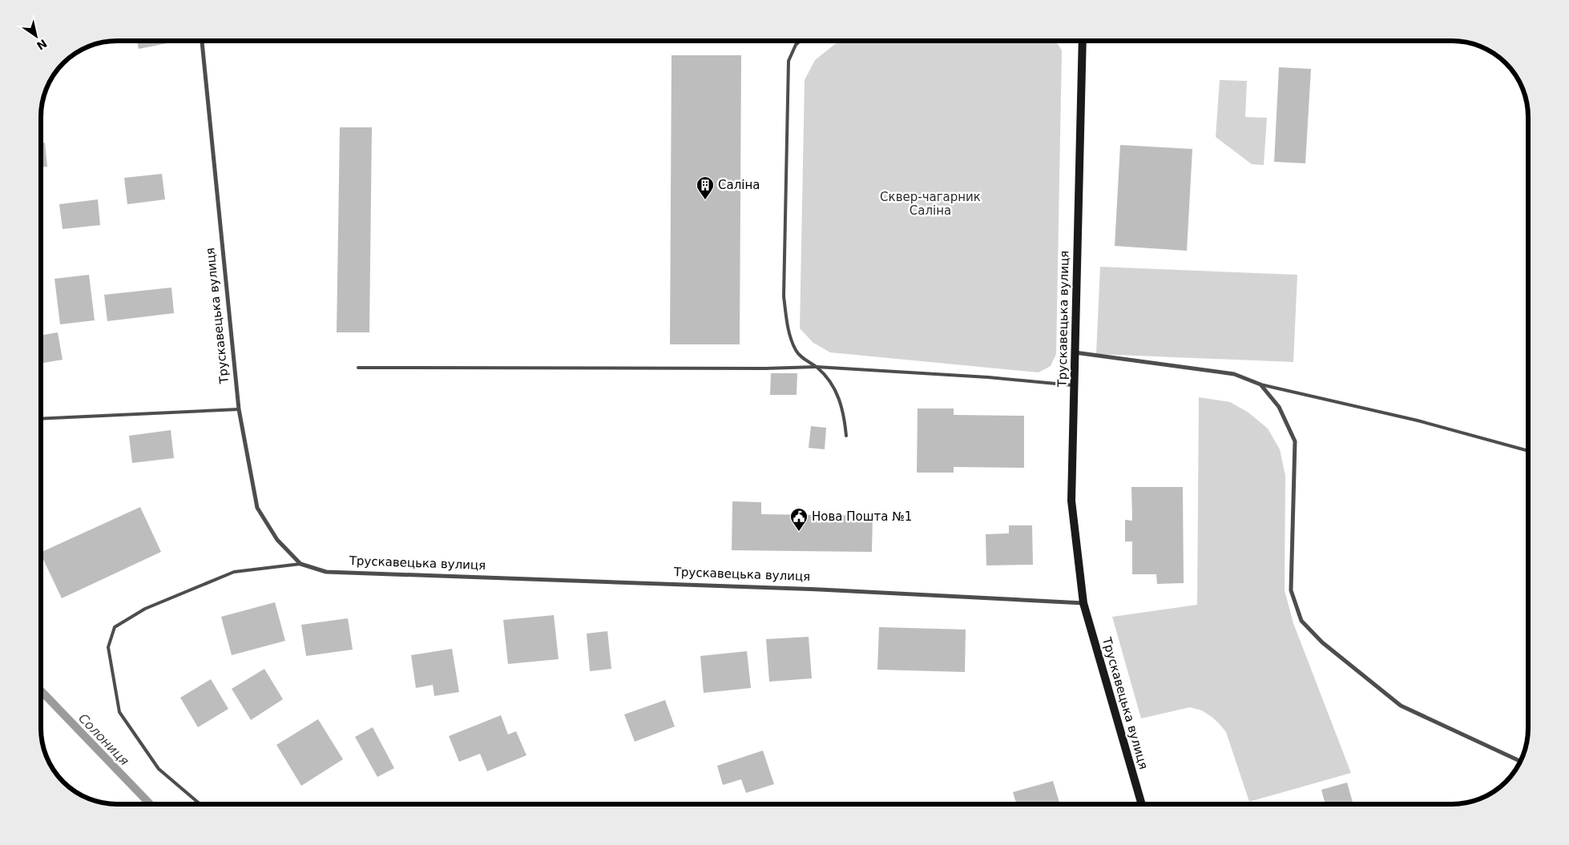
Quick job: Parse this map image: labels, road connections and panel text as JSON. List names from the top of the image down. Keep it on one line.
{"streets":{"street":["Трускавецька вулиця"]},"water":["Солониця"],"parks":["Сквер-чагарник Саліна"],"places":{"building":["Саліна"],"public building":["Нова Пошта №1"]},"north":"bottom right"}
